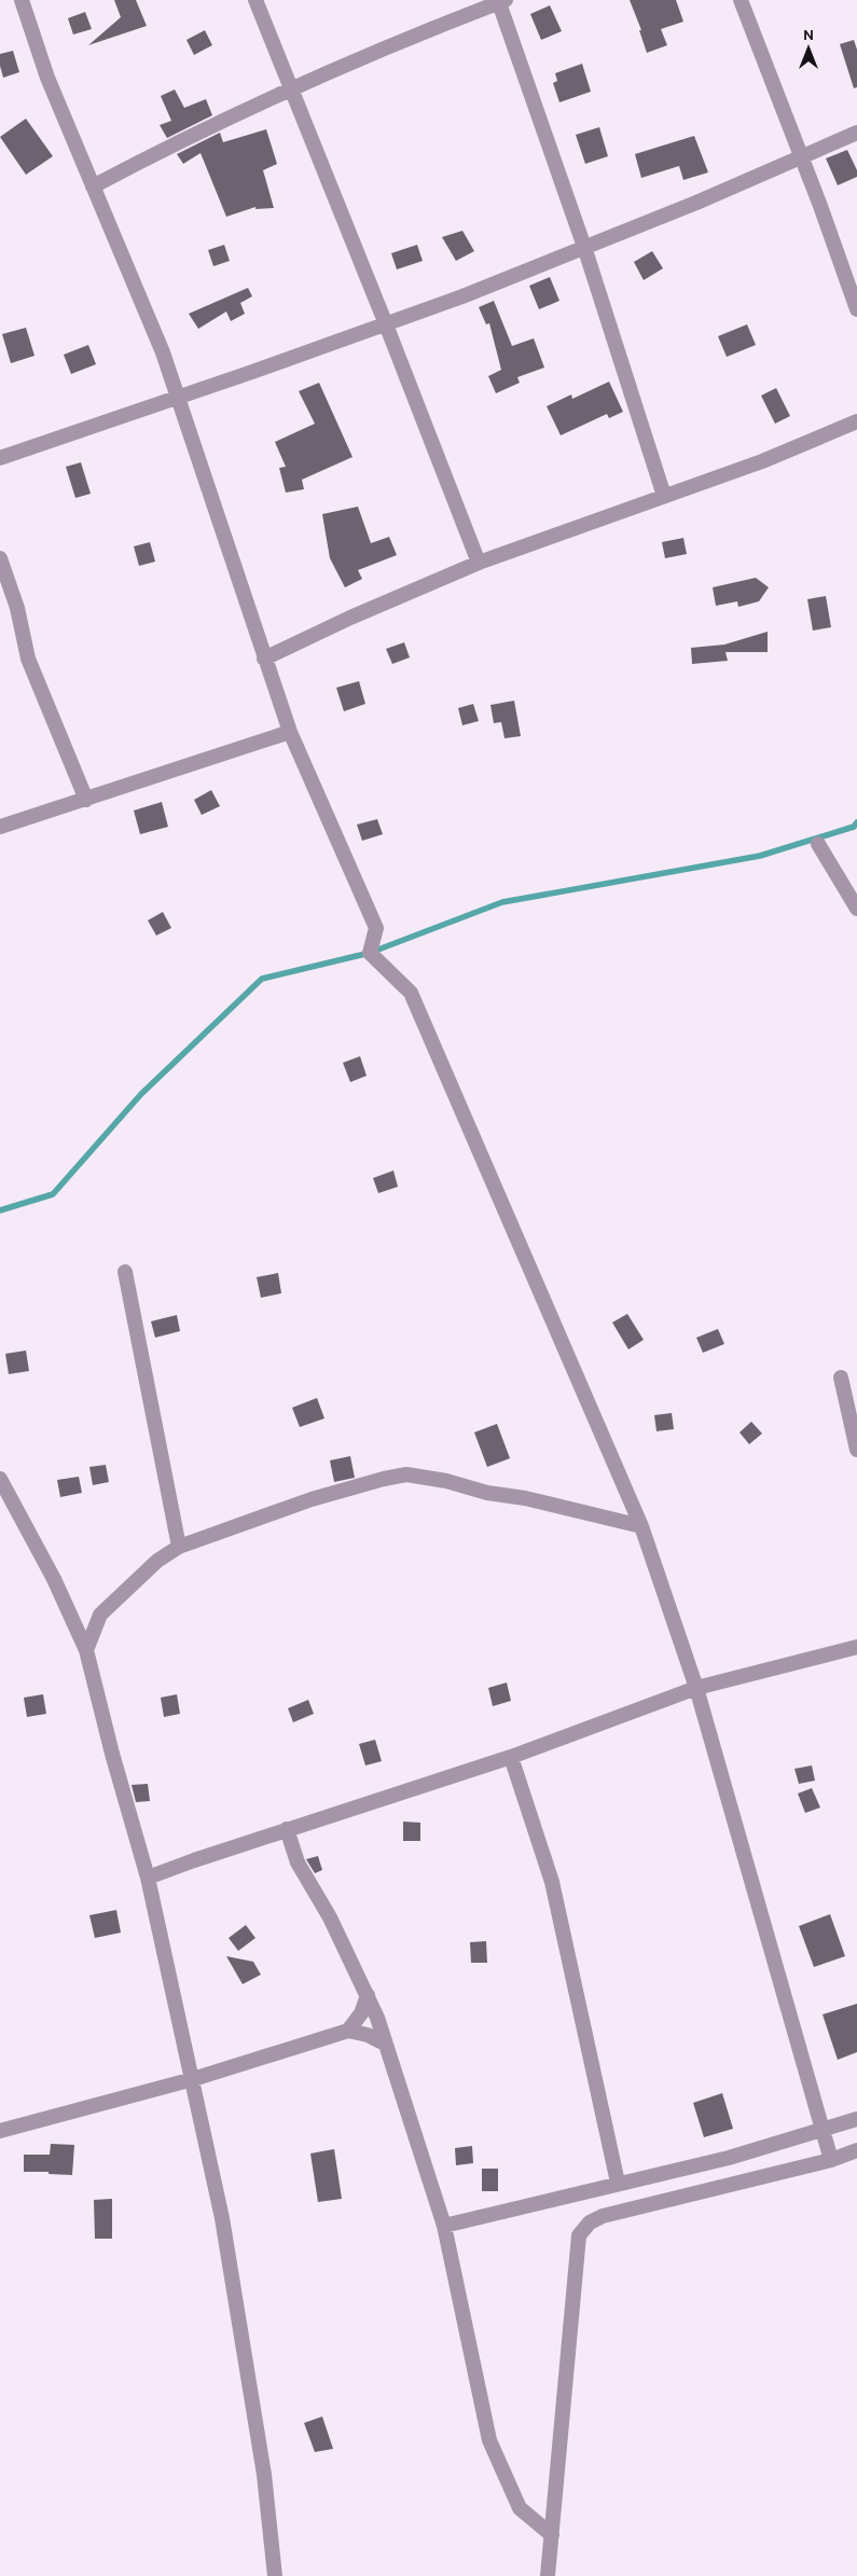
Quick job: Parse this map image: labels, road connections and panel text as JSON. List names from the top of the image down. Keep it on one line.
{"north":"top"}
